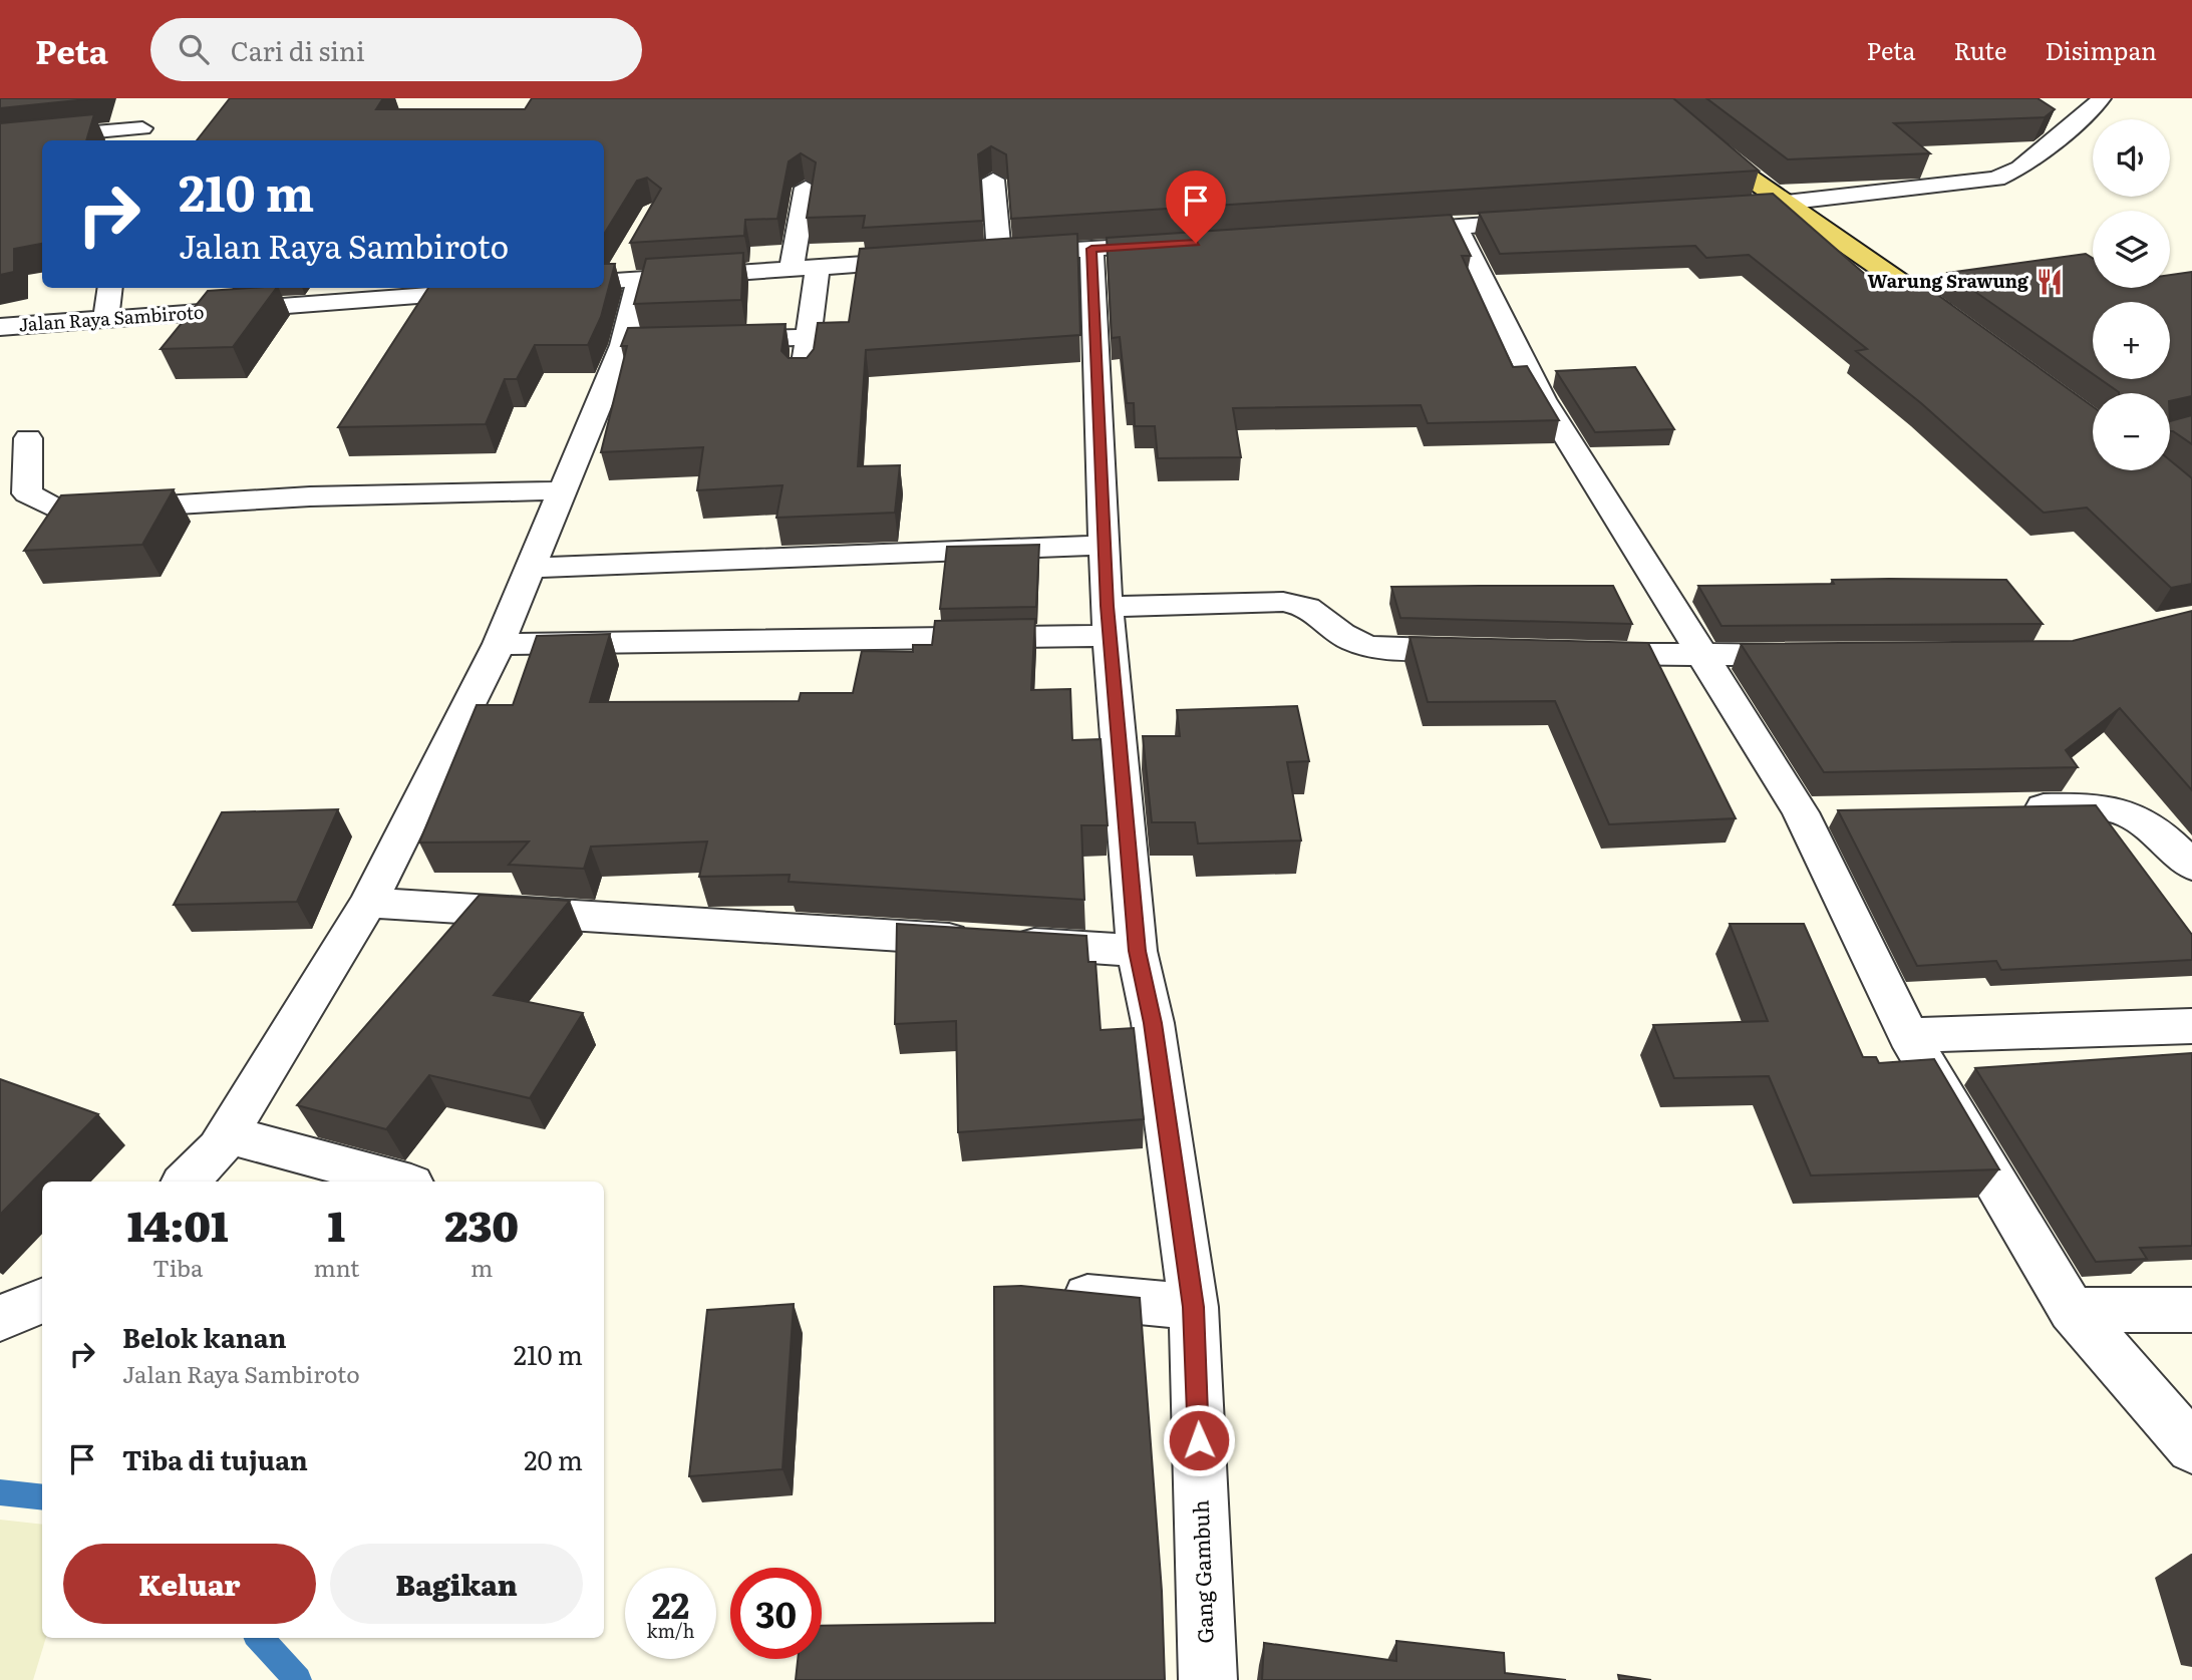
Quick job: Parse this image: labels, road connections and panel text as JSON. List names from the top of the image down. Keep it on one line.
{"streets":{"street":["Jalan Raya Sambiroto","Gang Gambuh"]},"places":{"restaurant":["Warung Srawung"]},"page":{"header":"Peta","search":"Cari di sini","nav":["Peta","Rute","Disimpan"],"map_buttons":["+","−"],"turn":["210 m","Jalan Raya Sambiroto"],"eta":["14:01","Tiba","1","mnt","230","m"],"list":[{"name":"Belok kanan","note":"Jalan Raya Sambiroto","value":"210 m"},{"name":"Tiba di tujuan","value":"20 m"}],"buttons":["Keluar","Bagikan"],"speed":"22 km/h","limit":"30"}}
